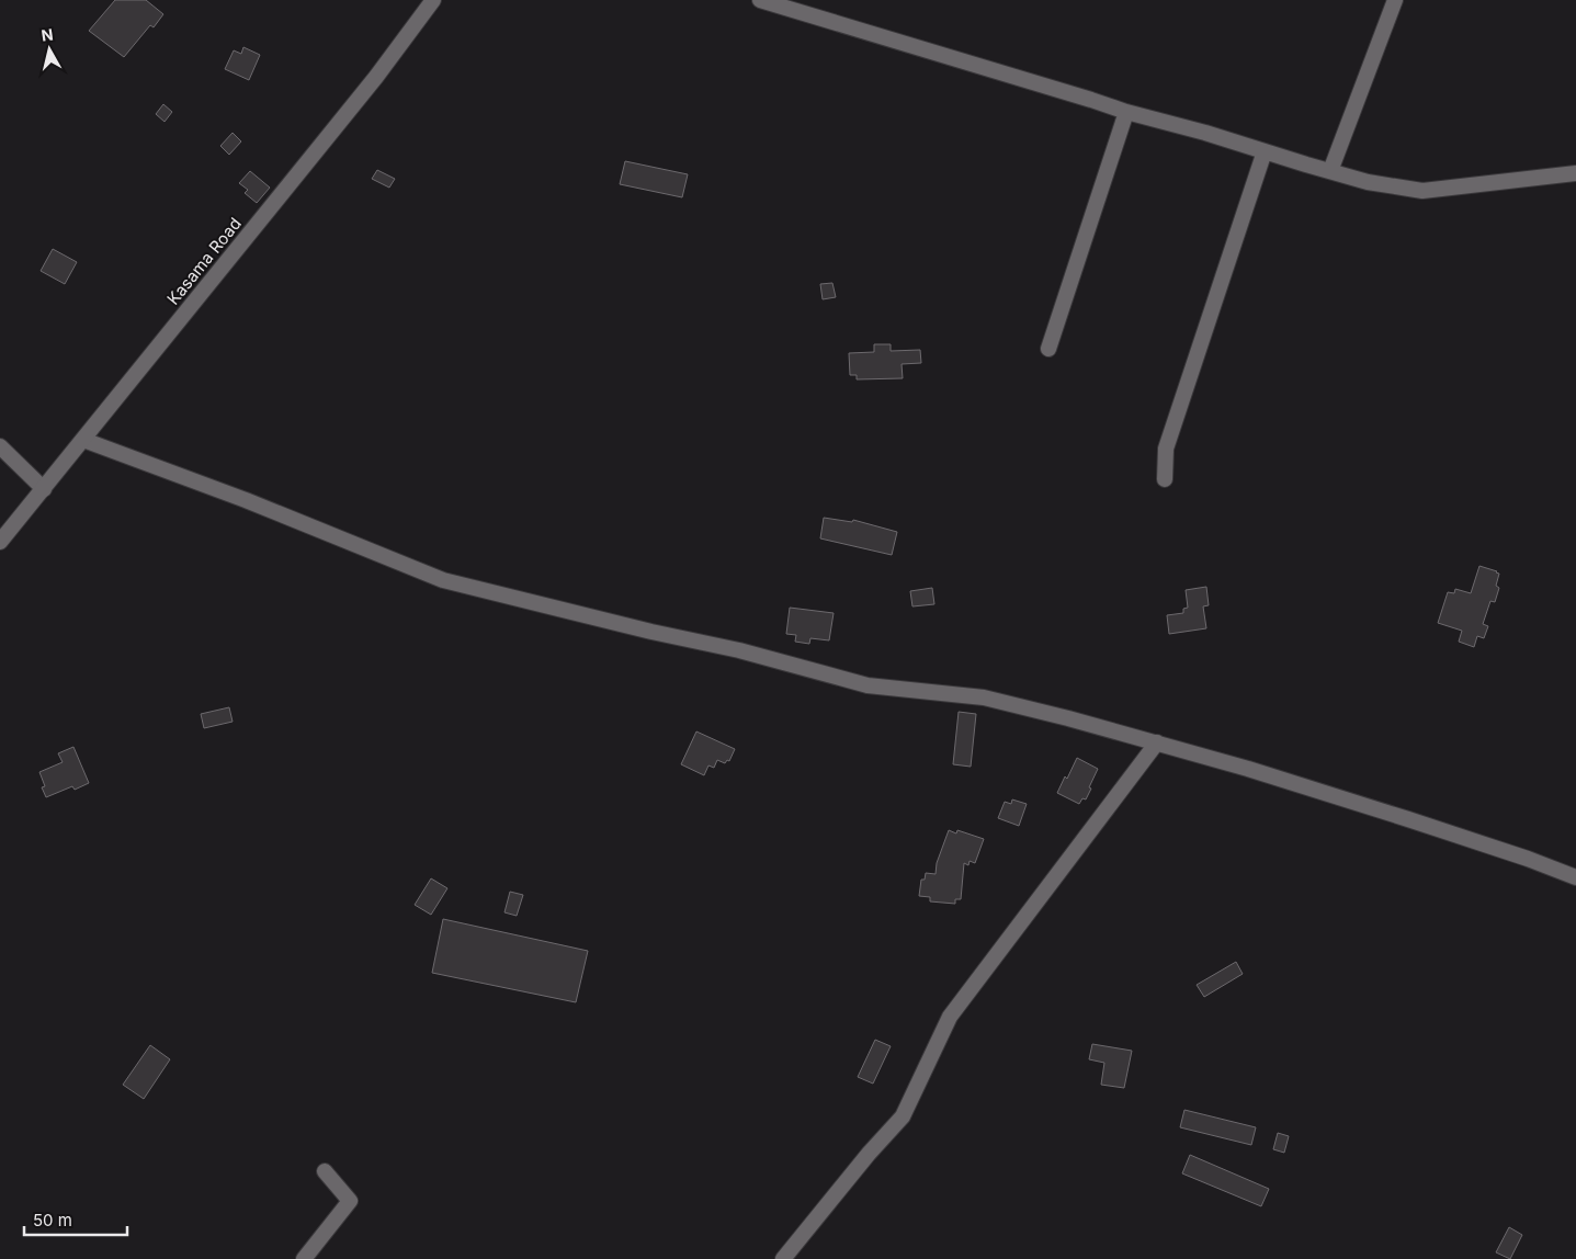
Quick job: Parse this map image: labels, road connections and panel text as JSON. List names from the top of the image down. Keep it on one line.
{"streets":{"street":["Kasama Road"]},"scale_bar":"50 m","north":"top"}
